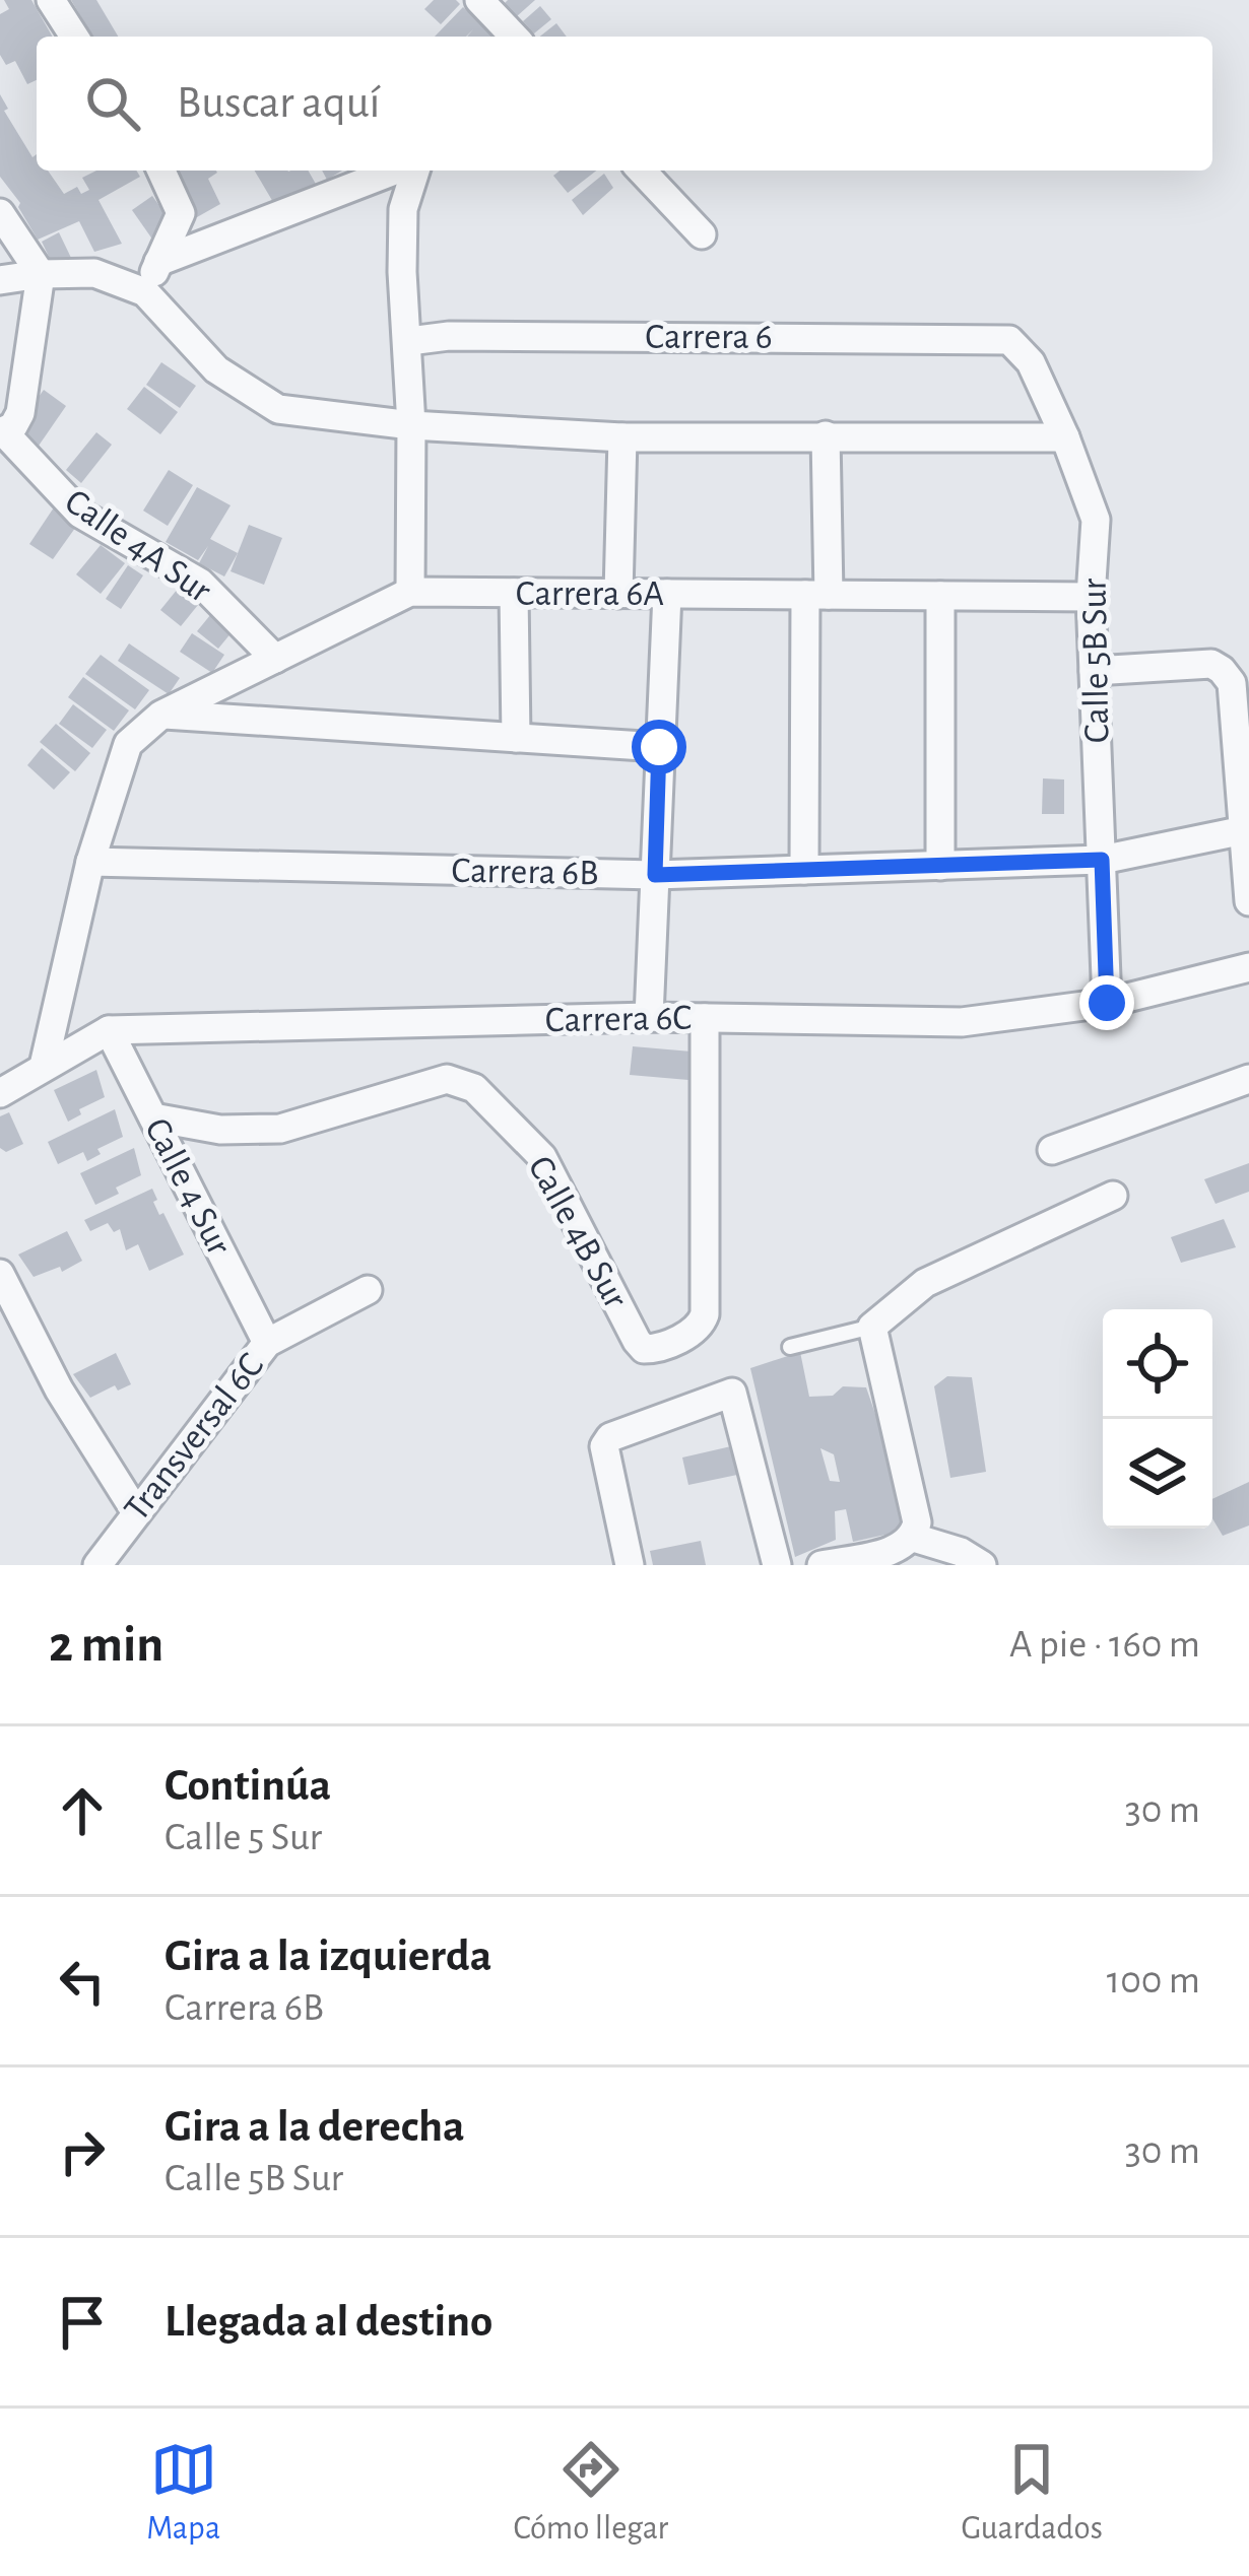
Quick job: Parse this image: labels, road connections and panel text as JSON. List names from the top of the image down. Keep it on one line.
{"streets":{"street":["Carrera 6","Calle 4A Sur","Carrera 6A","Calle 5B Sur","Carrera 6B","Carrera 6C","Calle 4 Sur","Calle 4B Sur","Transversal 6C"]},"crossings":[["Carrera 6","Calle 5B Sur"],["Calle 4A Sur","Carrera 6A"],["Carrera 6A","Calle 5B Sur"],["Carrera 6A","Carrera 6B"],["Calle 5B Sur","Carrera 6B"],["Calle 5B Sur","Carrera 6C"],["Carrera 6C","Calle 4 Sur"],["Carrera 6C","Calle 4B Sur"],["Calle 4 Sur","Calle 4B Sur"],["Calle 4 Sur","Transversal 6C"]],"page":{"search":"Buscar aquí","heading":["2 min","A pie · 160 m"],"list":[["Continúa","Calle 5 Sur","30 m"],["Gira a la izquierda","Carrera 6B","100 m"],["Gira a la derecha","Calle 5B Sur","30 m"],"Llegada al destino"],"nav":["Mapa","Cómo llegar","Guardados"]}}
